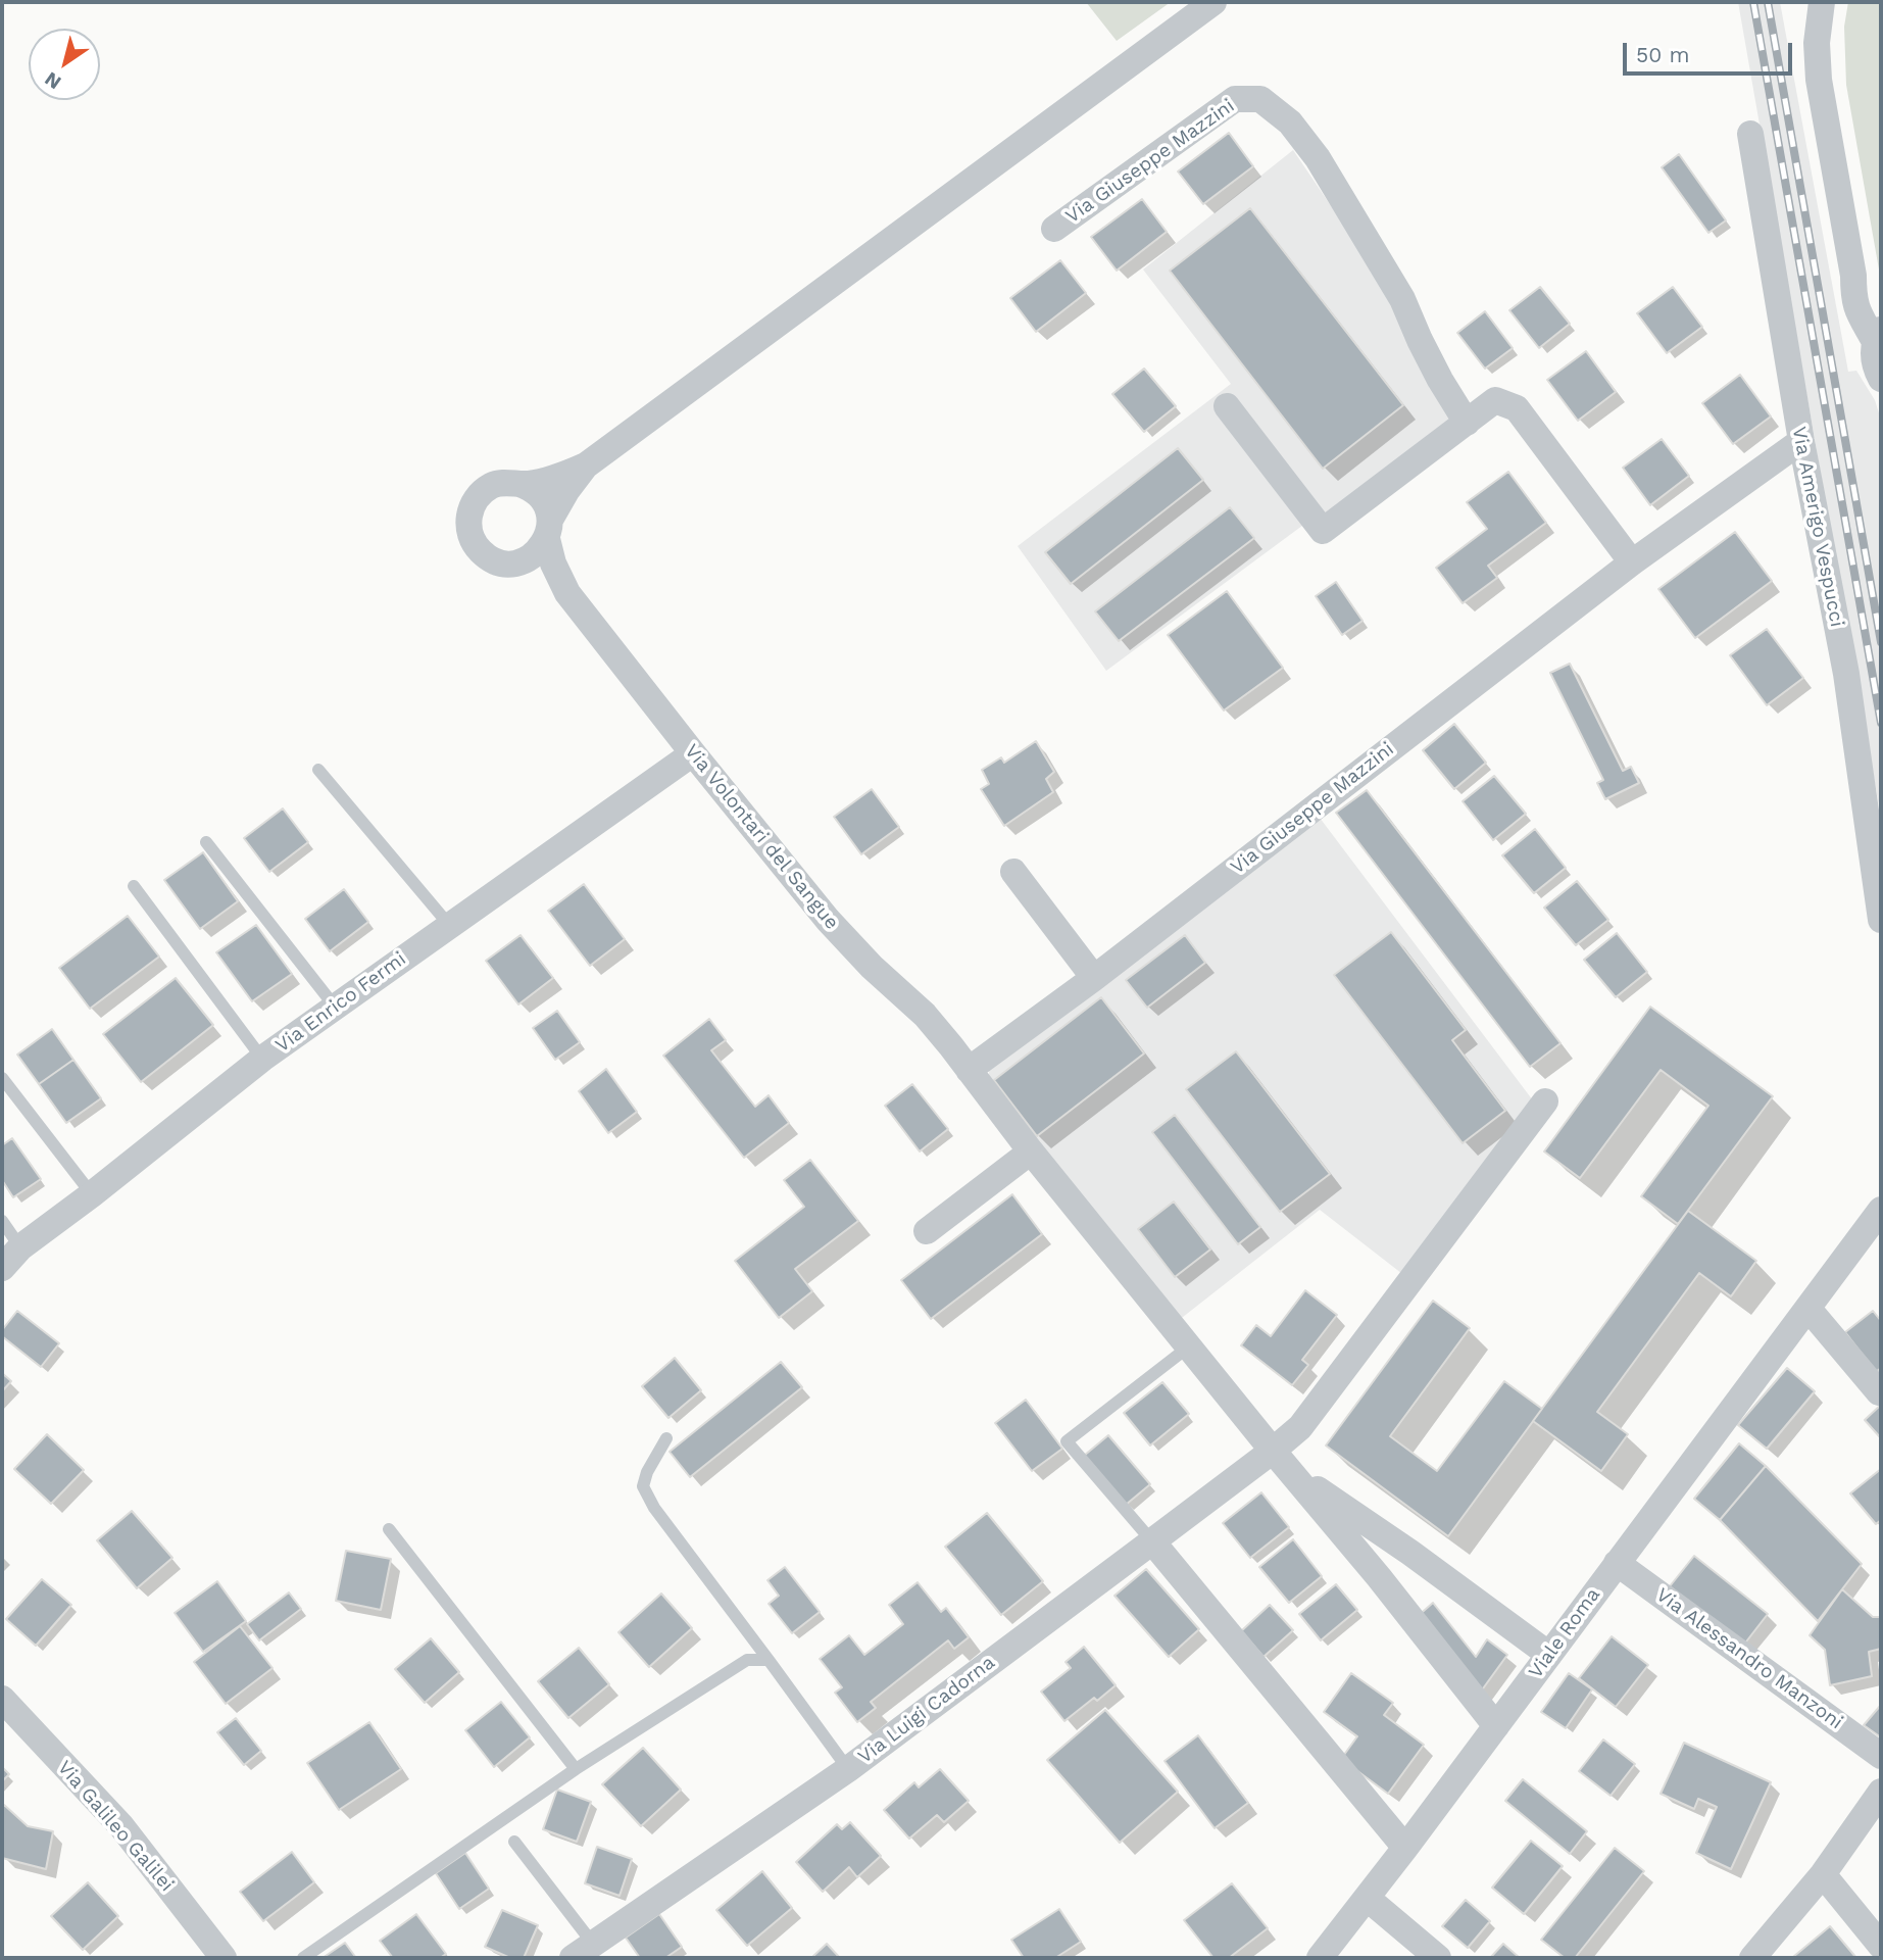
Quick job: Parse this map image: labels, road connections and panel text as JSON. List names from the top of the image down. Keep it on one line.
{"streets":{"street":["Via Giuseppe Mazzini","Via Amerigo Vespucci","Via Volontari del Sangue","Via Enrico Fermi","Viale Roma","Via Alessandro Manzoni","Via Luigi Cadorna","Via Galileo Galilei"]},"crossings":[["Via Giuseppe Mazzini","Via Amerigo Vespucci"],["Via Giuseppe Mazzini","Via Volontari del Sangue"],["Via Volontari del Sangue","Via Enrico Fermi"],["Viale Roma","Via Alessandro Manzoni"]],"scale_bar":"50 m","north":"bottom left"}
